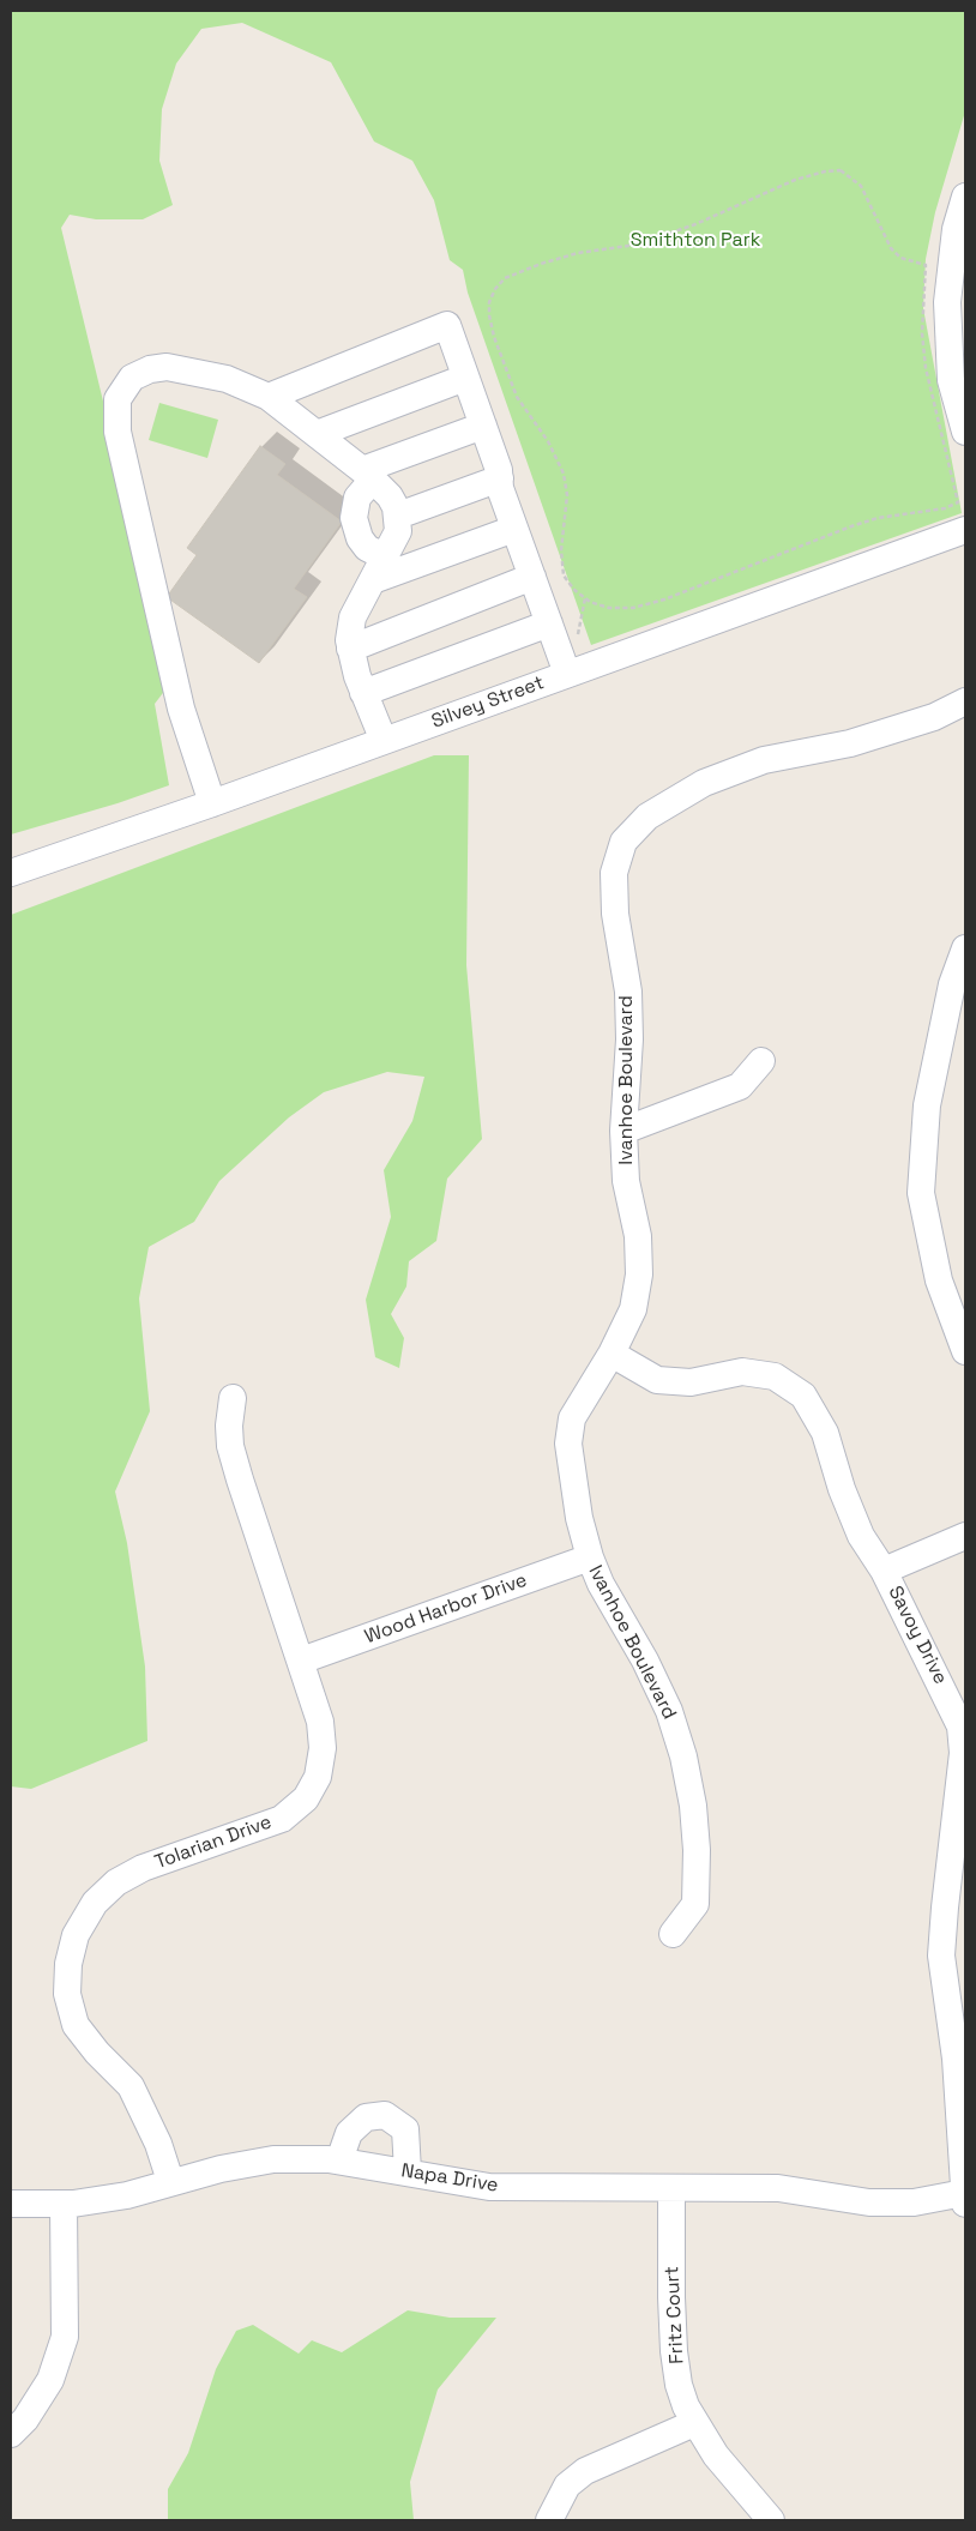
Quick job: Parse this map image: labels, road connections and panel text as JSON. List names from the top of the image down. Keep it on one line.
{"streets":{"street":["Silvey Street","Ivanhoe Boulevard","Wood Harbor Drive","Savoy Drive","Tolarian Drive","Napa Drive","Fritz Court"]},"crossings":[["Ivanhoe Boulevard","Wood Harbor Drive"],["Ivanhoe Boulevard","Savoy Drive"],["Wood Harbor Drive","Tolarian Drive"],["Savoy Drive","Napa Drive"],["Tolarian Drive","Napa Drive"],["Napa Drive","Fritz Court"]],"parks":["Smithton Park"]}
